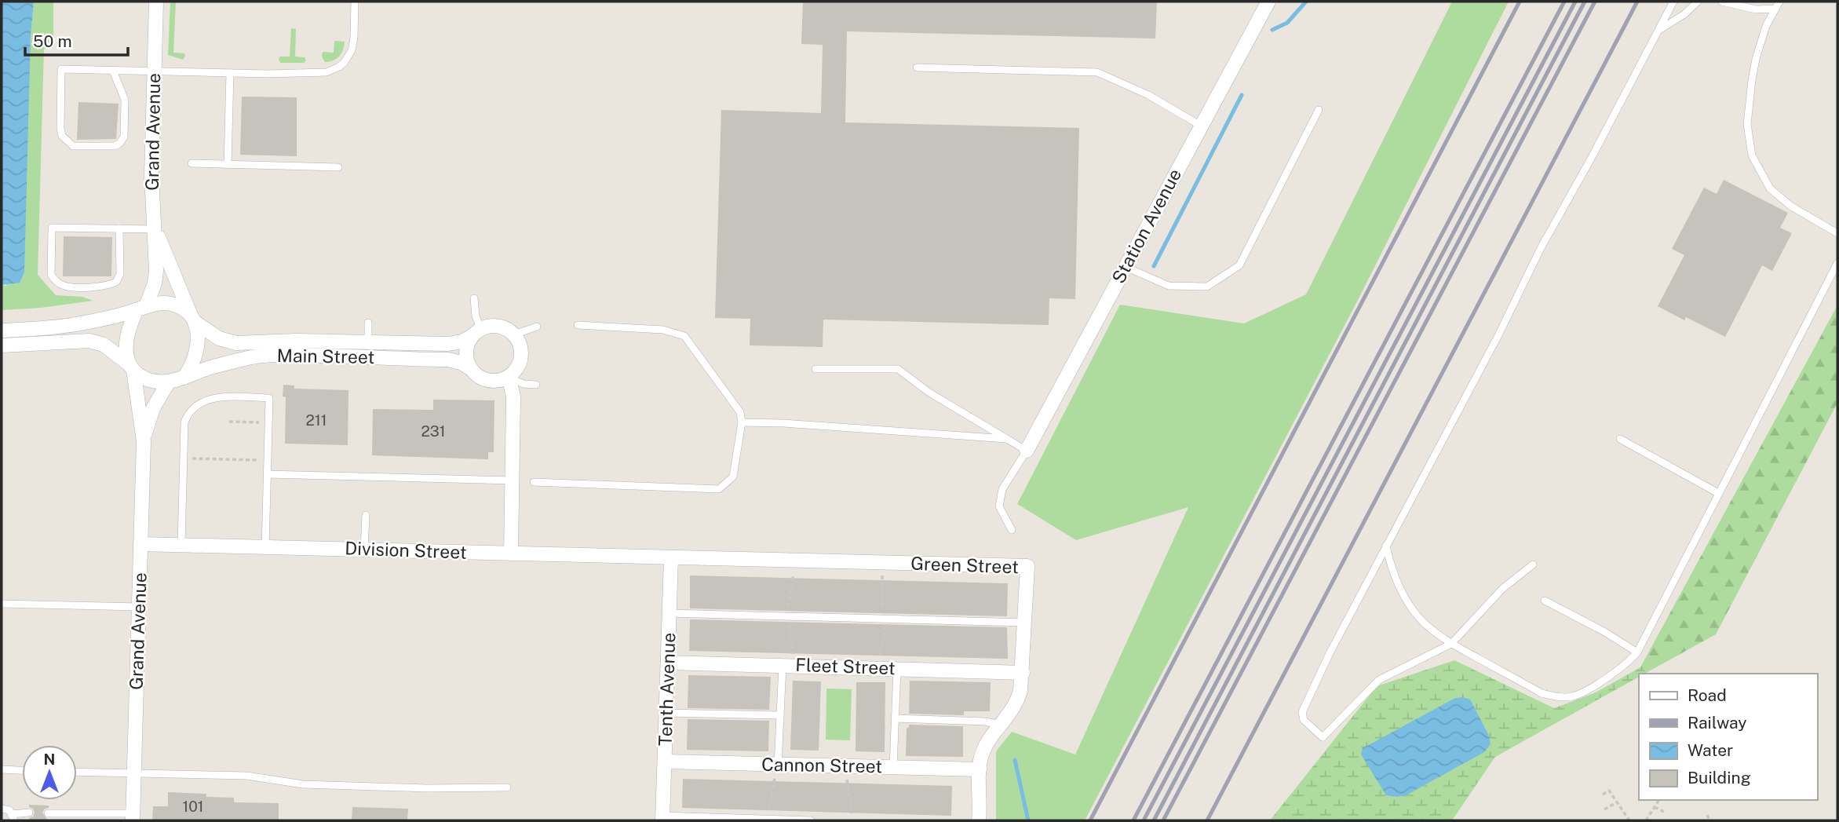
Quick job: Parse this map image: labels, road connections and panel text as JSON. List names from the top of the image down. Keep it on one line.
{"streets":{"street":["Grand Avenue","Station Avenue","Main Street","Division Street","Green Street","Fleet Street","Tenth Avenue","Cannon Street"]},"crossings":[["Grand Avenue","Main Street"],["Grand Avenue","Division Street"],["Division Street","Green Street"],["Division Street","Tenth Avenue"],["Green Street","Fleet Street"],["Green Street","Tenth Avenue"],["Green Street","Cannon Street"],["Fleet Street","Tenth Avenue"],["Tenth Avenue","Cannon Street"]],"house_numbers":["211","231","101"],"legend":["Road","Railway","Water","Building"],"scale_bar":"50 m","north":"top"}
